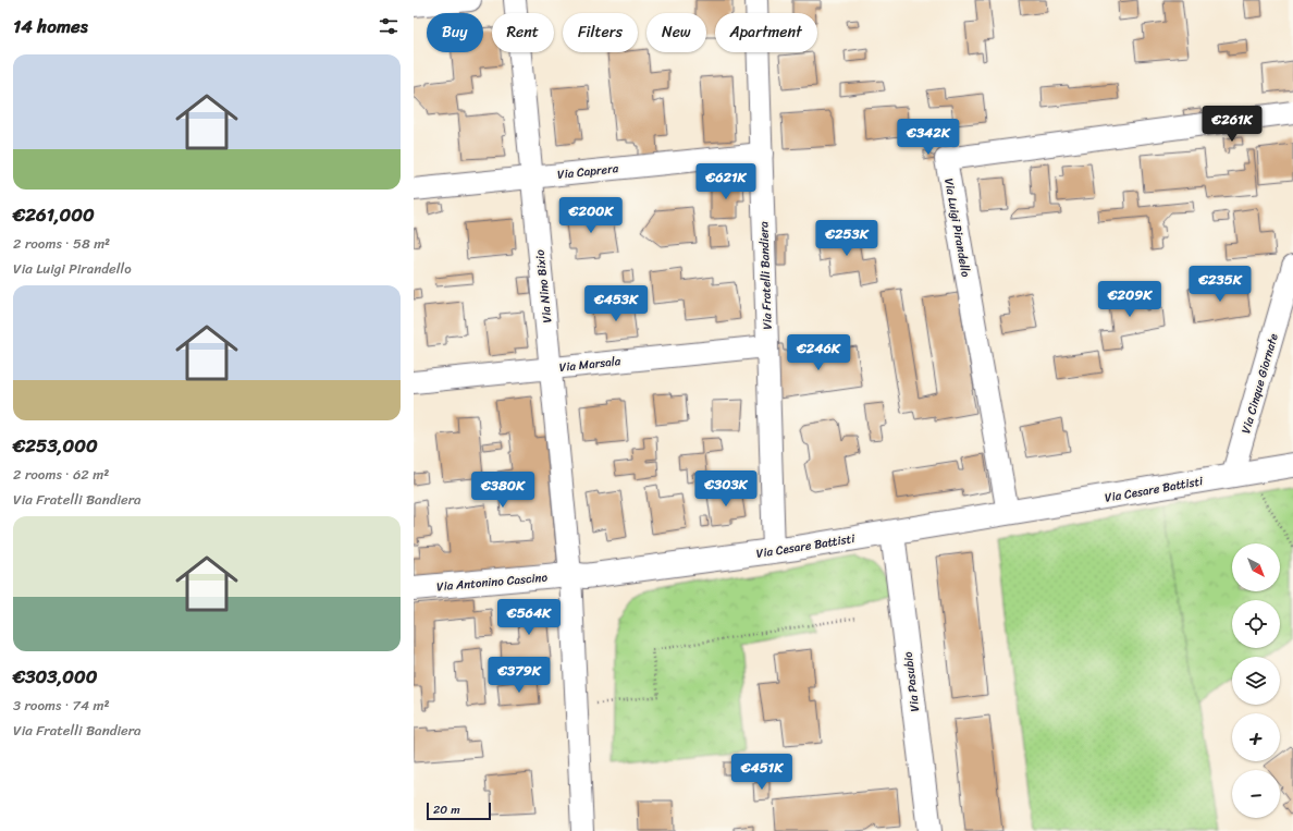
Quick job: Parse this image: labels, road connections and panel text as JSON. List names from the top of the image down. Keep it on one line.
{"streets":{"street":["Via Caprera","Via Luigi Pirandello","Via Fratelli Bandiera","Via Nino Bixio","Via Marsala","Via Cinque Giornate","Via Cesare Battisti","Via Antonino Cascino","Via Pasubio"]},"crossings":[["Via Caprera","Via Fratelli Bandiera"],["Via Caprera","Via Nino Bixio"],["Via Luigi Pirandello","Via Cesare Battisti"],["Via Fratelli Bandiera","Via Marsala"],["Via Fratelli Bandiera","Via Cesare Battisti"],["Via Nino Bixio","Via Marsala"],["Via Nino Bixio","Via Cesare Battisti"],["Via Nino Bixio","Via Antonino Cascino"],["Via Cinque Giornate","Via Cesare Battisti"],["Via Cesare Battisti","Via Antonino Cascino"],["Via Cesare Battisti","Via Pasubio"]],"scale_bar":"20 m","north":"bottom right","page":{"heading":"14 homes","chip":["Buy","Rent","Filters","New","Apartment"],"list":[{"name":"€261,000","note":"2 rooms · 58 m² · Via Luigi Pirandello"},{"name":"€253,000","note":"2 rooms · 62 m² · Via Fratelli Bandiera"},{"name":"€303,000","note":"3 rooms · 74 m² · Via Fratelli Bandiera"}],"price":["€261K","€342K","€621K","€200K","€253K","€235K","€209K","€453K","€246K","€303K","€380K","€564K","€379K","€451K"],"map_buttons":["+","−"],"scale":"20 m"}}
